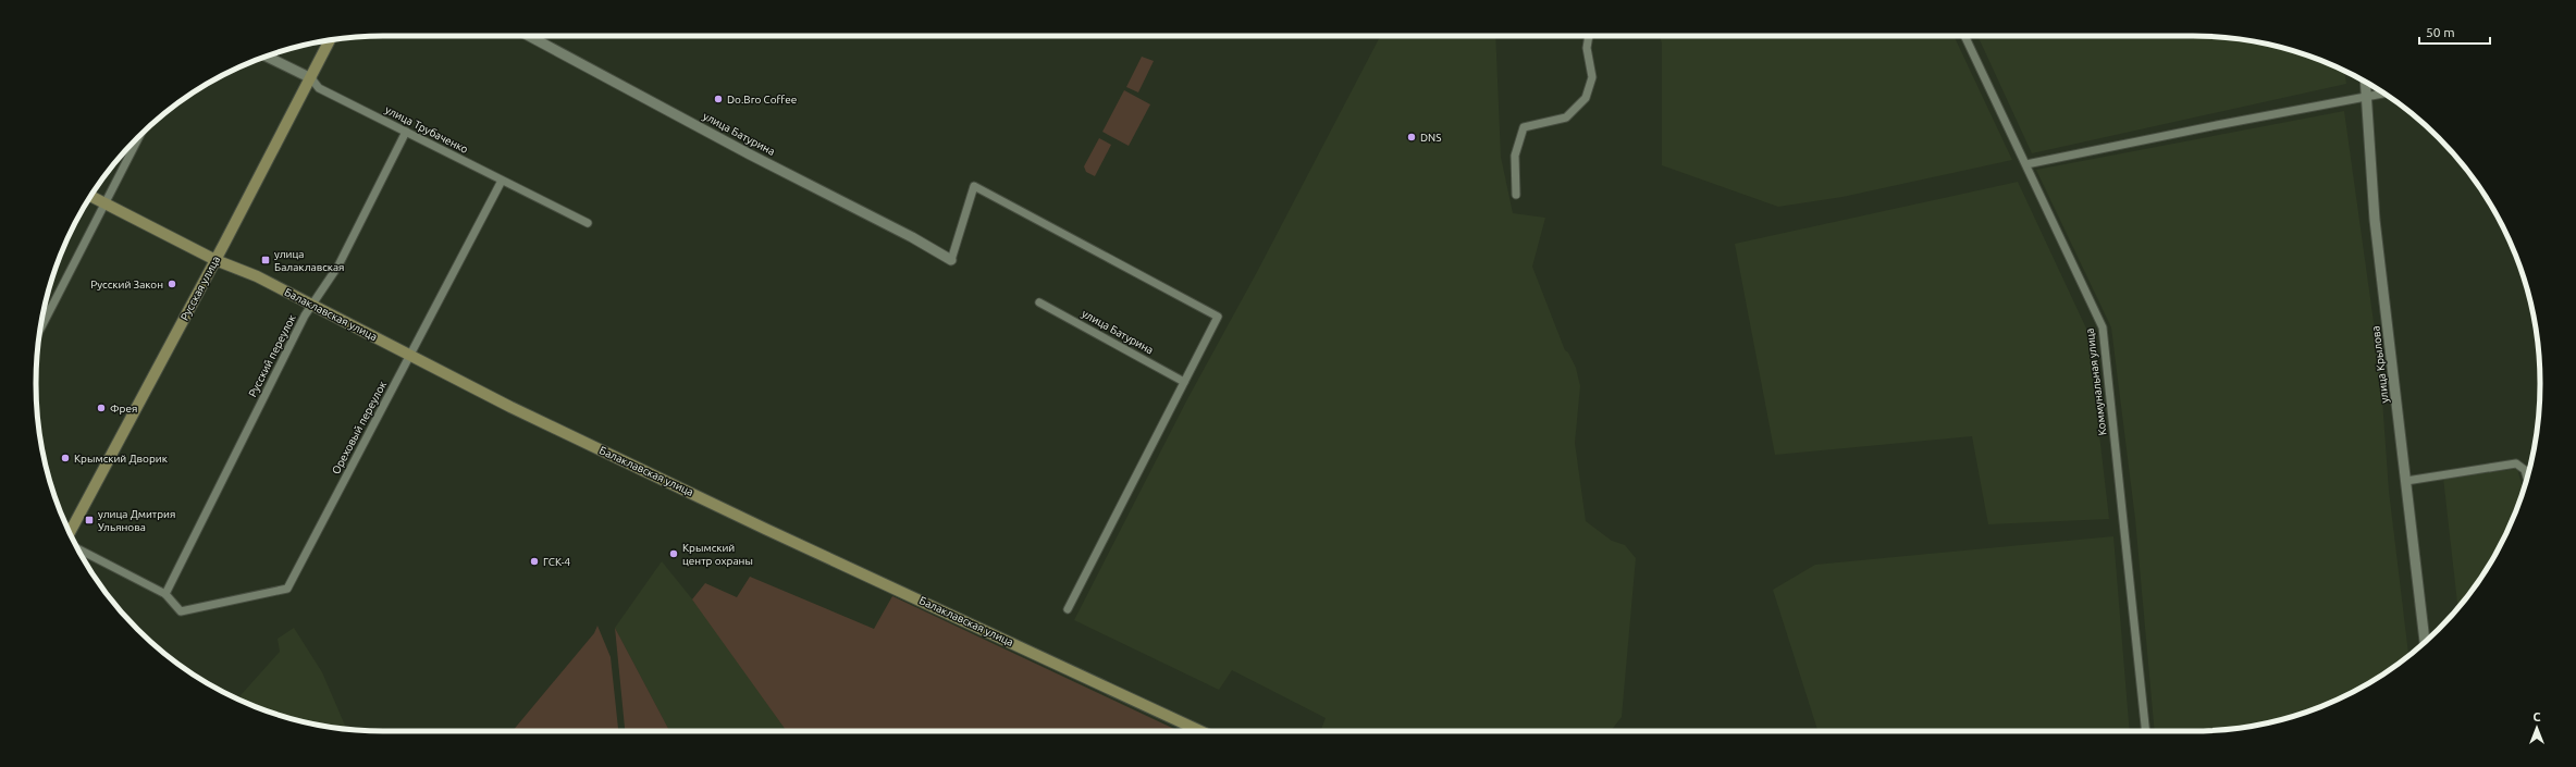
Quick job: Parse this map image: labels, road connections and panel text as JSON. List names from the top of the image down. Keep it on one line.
{"streets":{"main road":["Русская улица","Балаклавская улица"],"street":["улица Трубаченко","улица Батурина","Русский переулок","улица Крылова","Коммунальная улица","Ореховый переулок"]},"crossings":[["улица Трубаченко","Русская улица"],["улица Трубаченко","Русский переулок"],["улица Трубаченко","Ореховый переулок"],["Русская улица","Балаклавская улица"],["Балаклавская улица","Русский переулок"],["Балаклавская улица","Ореховый переулок"],["Русский переулок","Ореховый переулок"]],"places":{"other":["Do.Bro Coffee","DNS","Русский Закон","Фрея","Крымский Дворик","Крымский центр охраны","ГСК-4"],"transit":["улица Балаклавская","улица Дмитрия Ульянова"]},"scale_bar":"50 m","north":"top"}
